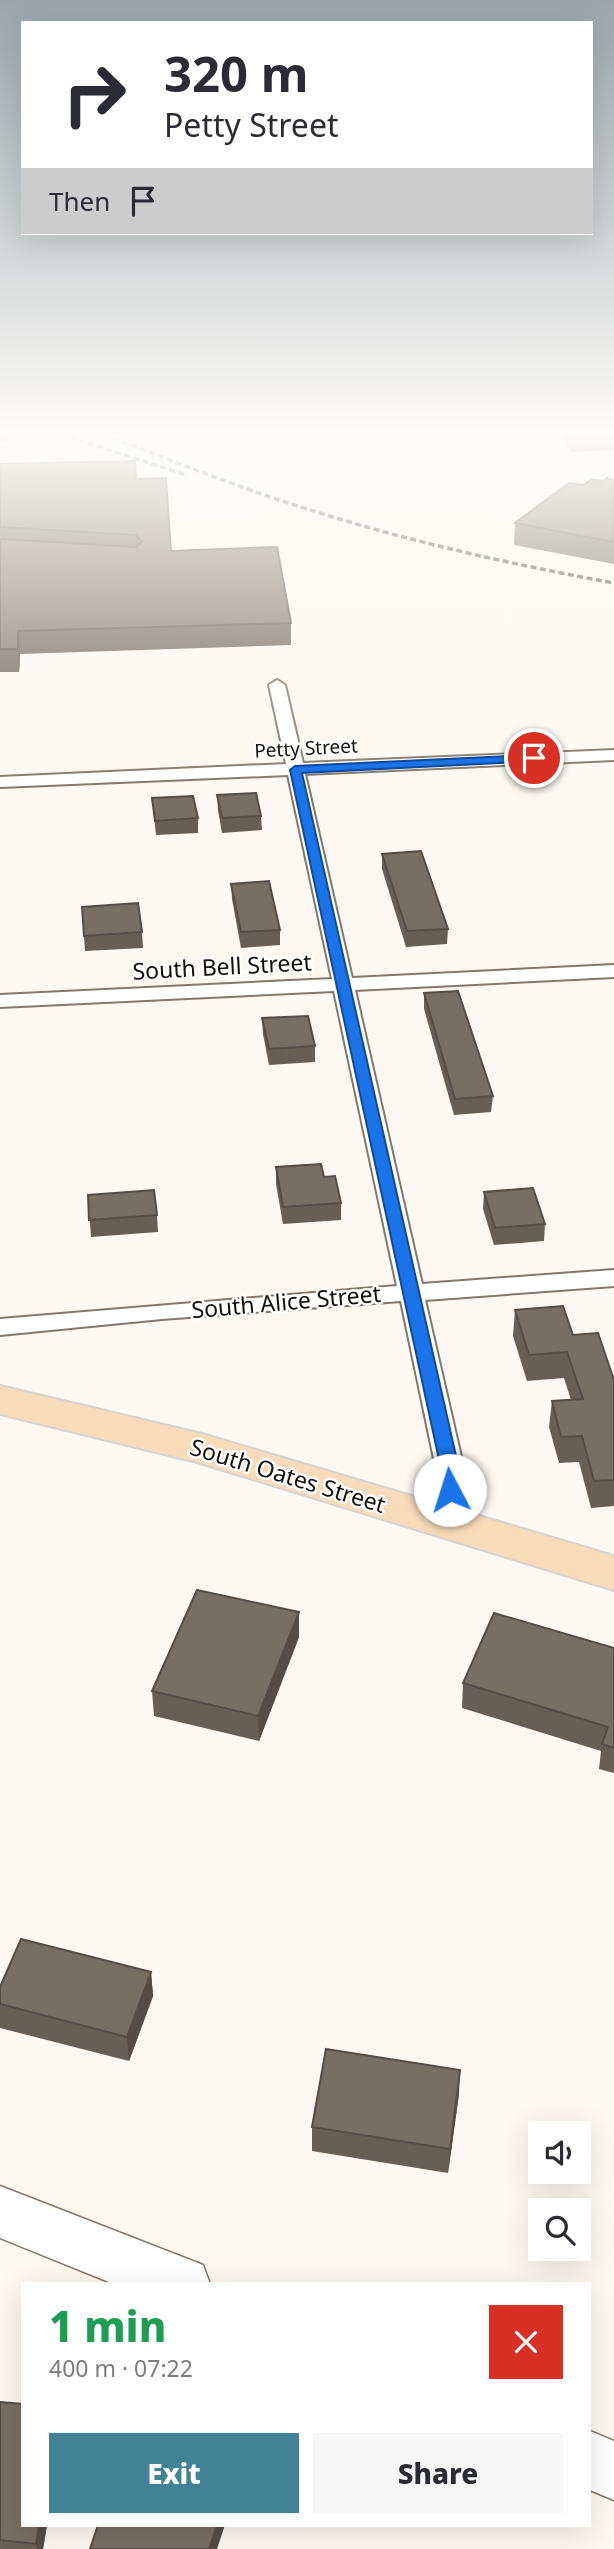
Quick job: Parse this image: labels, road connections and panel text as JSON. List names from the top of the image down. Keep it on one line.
{"streets":{"main road":["South Oates Street"],"street":["Petty Street","South Bell Street","South Alice Street"]},"page":{"turn":["320 m","Petty Street"],"then":"Then","heading":["1 min","400 m · 07:22"],"buttons":["Exit","Share"]}}
